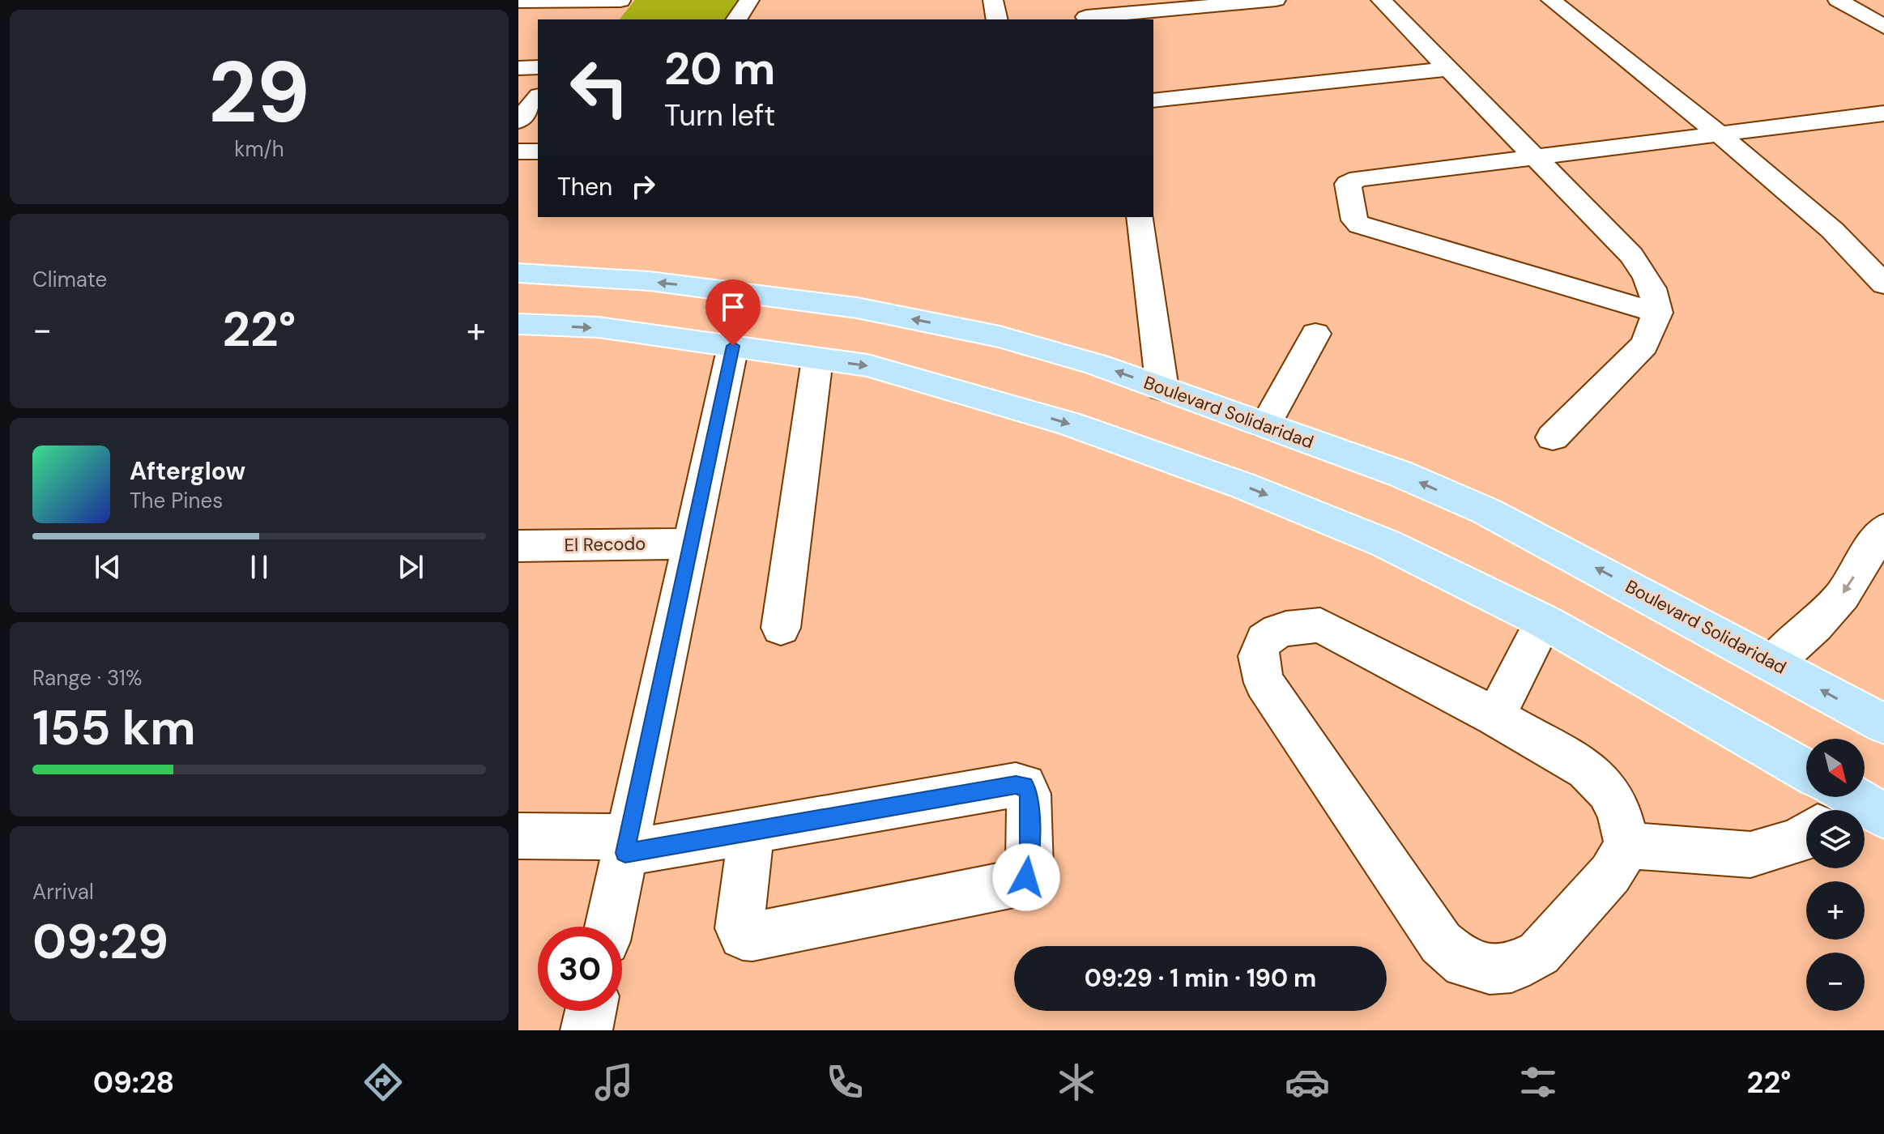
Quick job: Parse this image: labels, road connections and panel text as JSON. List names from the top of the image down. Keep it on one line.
{"streets":{"main road":["Boulevard Solidaridad"],"street":["El Recodo"]},"north":"bottom right","page":{"tile":[["29","km/h"],"Climate",["Range · 31%","155 km"],["Arrival","09:29"]],"turn":["20 m","Turn left"],"then":"Then","heat":["−","22°","+"],"song":["Afterglow","The Pines"],"map_buttons":["+","−"],"limit":"30","trip":"09:29 · 1 min · 190 m","tabs":["09:28","22°"]}}
